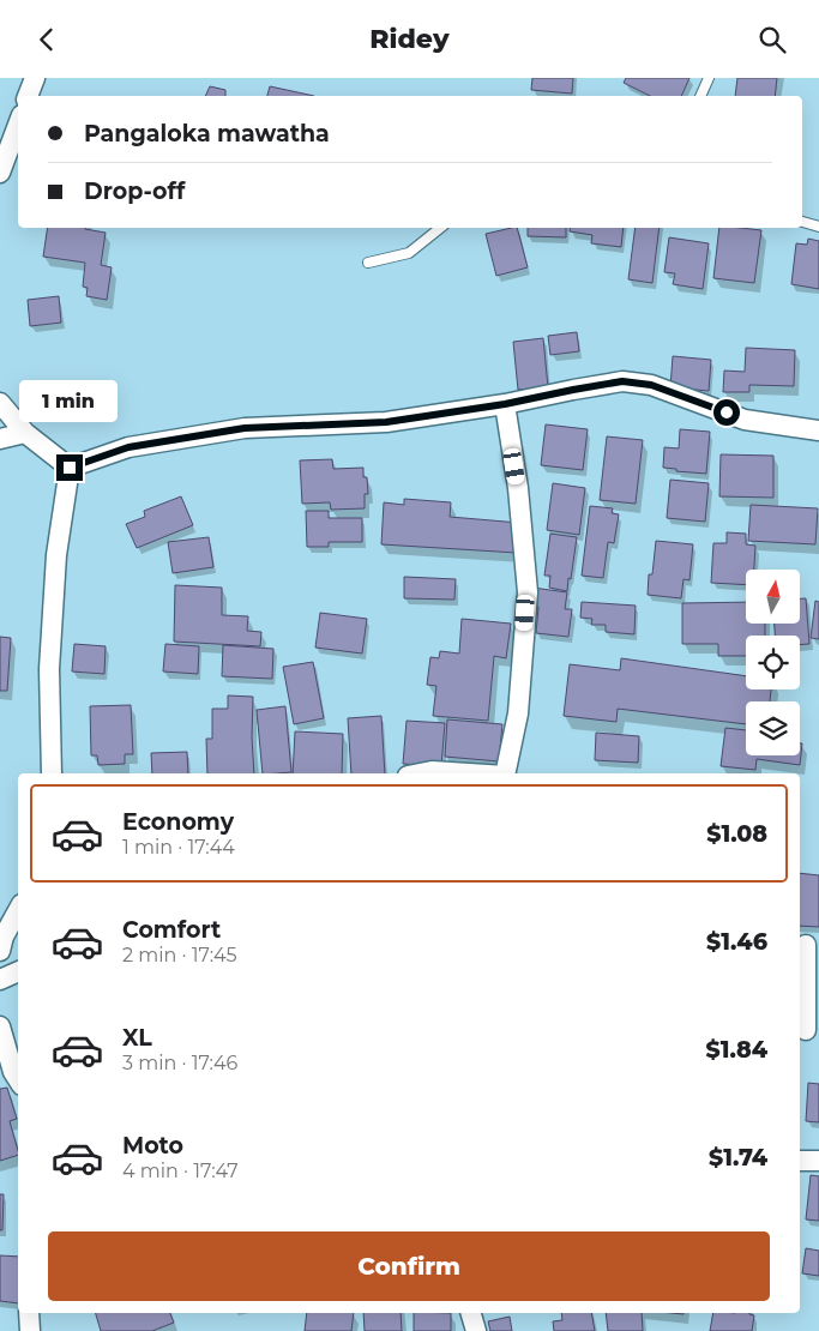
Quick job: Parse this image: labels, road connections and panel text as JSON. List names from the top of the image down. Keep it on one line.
{"north":"top","page":{"header":"Ridey","banner":["Pangaloka mawatha","Drop-off"],"bubble":"1 min","list":[{"name":"Economy","note":"1 min · 17:44","value":"$1.08"},{"name":"Comfort","note":"2 min · 17:45","value":"$1.46"},{"name":"XL","note":"3 min · 17:46","value":"$1.84"},{"name":"Moto","note":"4 min · 17:47","value":"$1.74"}],"buttons":"Confirm"}}
